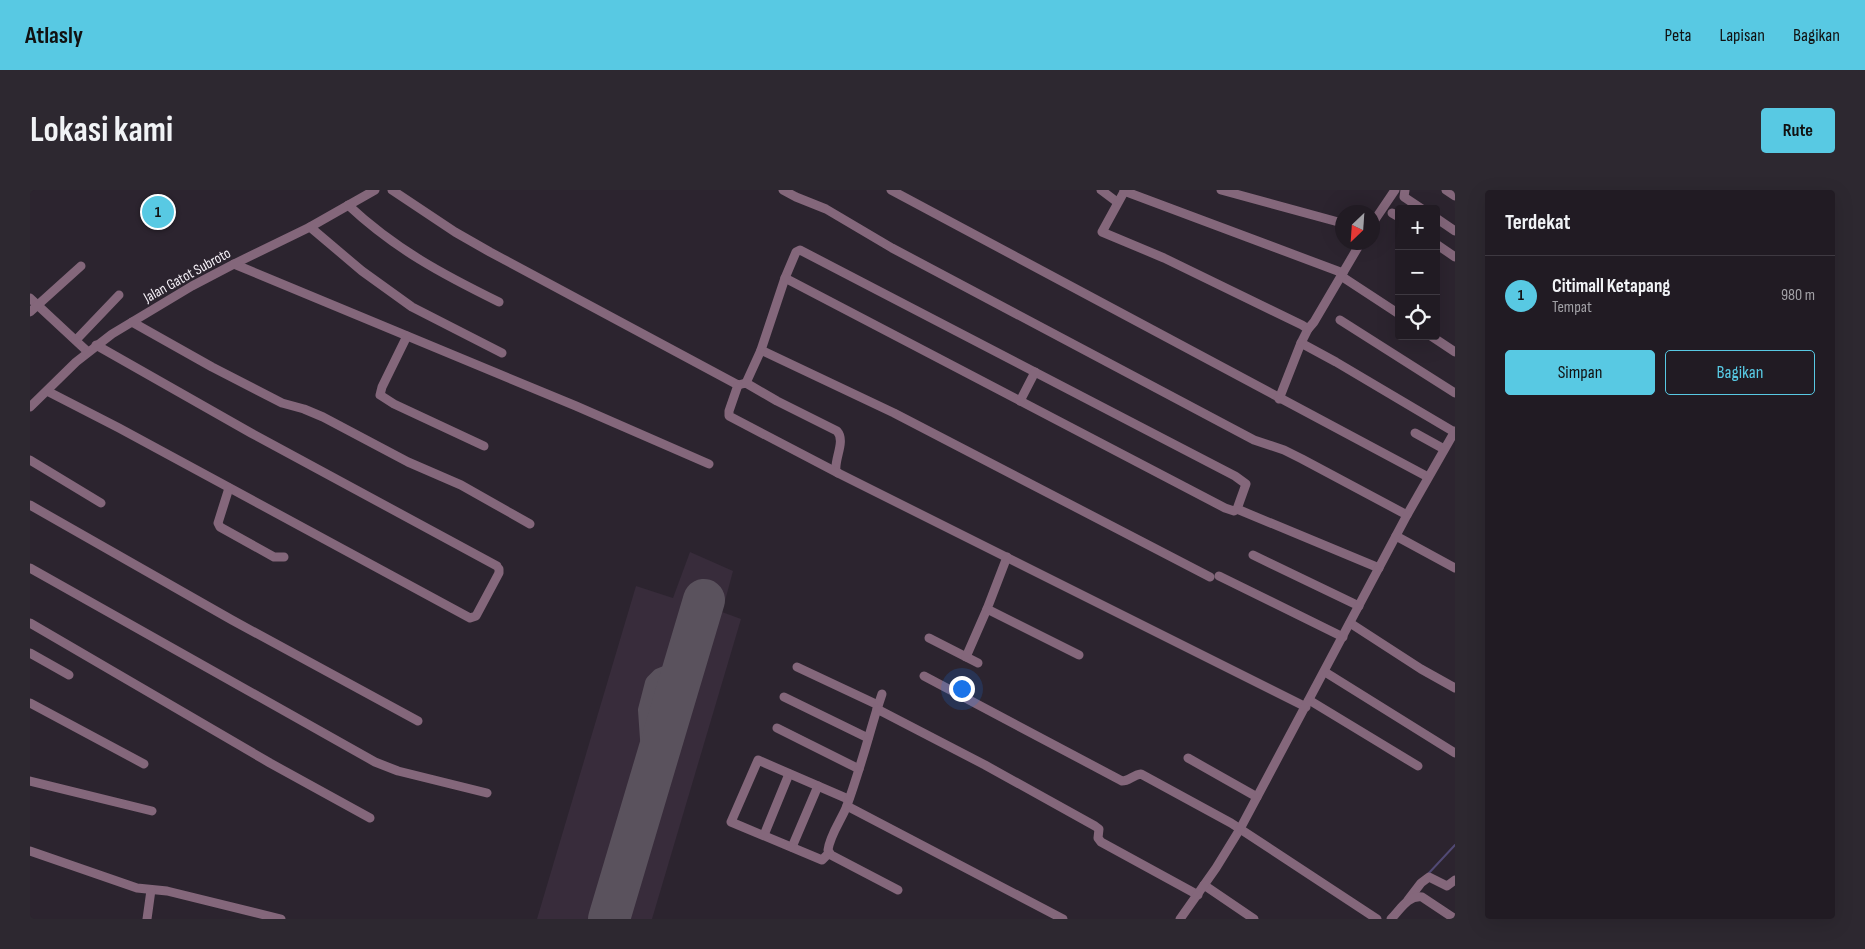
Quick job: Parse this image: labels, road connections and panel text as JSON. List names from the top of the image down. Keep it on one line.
{"streets":{"street":["Jalan Gatot Subroto"]},"north":"bottom left","page":{"header":"Atlasly","nav":["Peta","Lapisan","Bagikan"],"buttons":["Rute",["Simpan","Bagikan"]],"title":"Lokasi kami","heading":"Terdekat","pins":"1","map_buttons":["+","−"],"list":[{"mark":"1","name":"Citimall Ketapang","note":"Tempat","value":"980 m"}]}}
